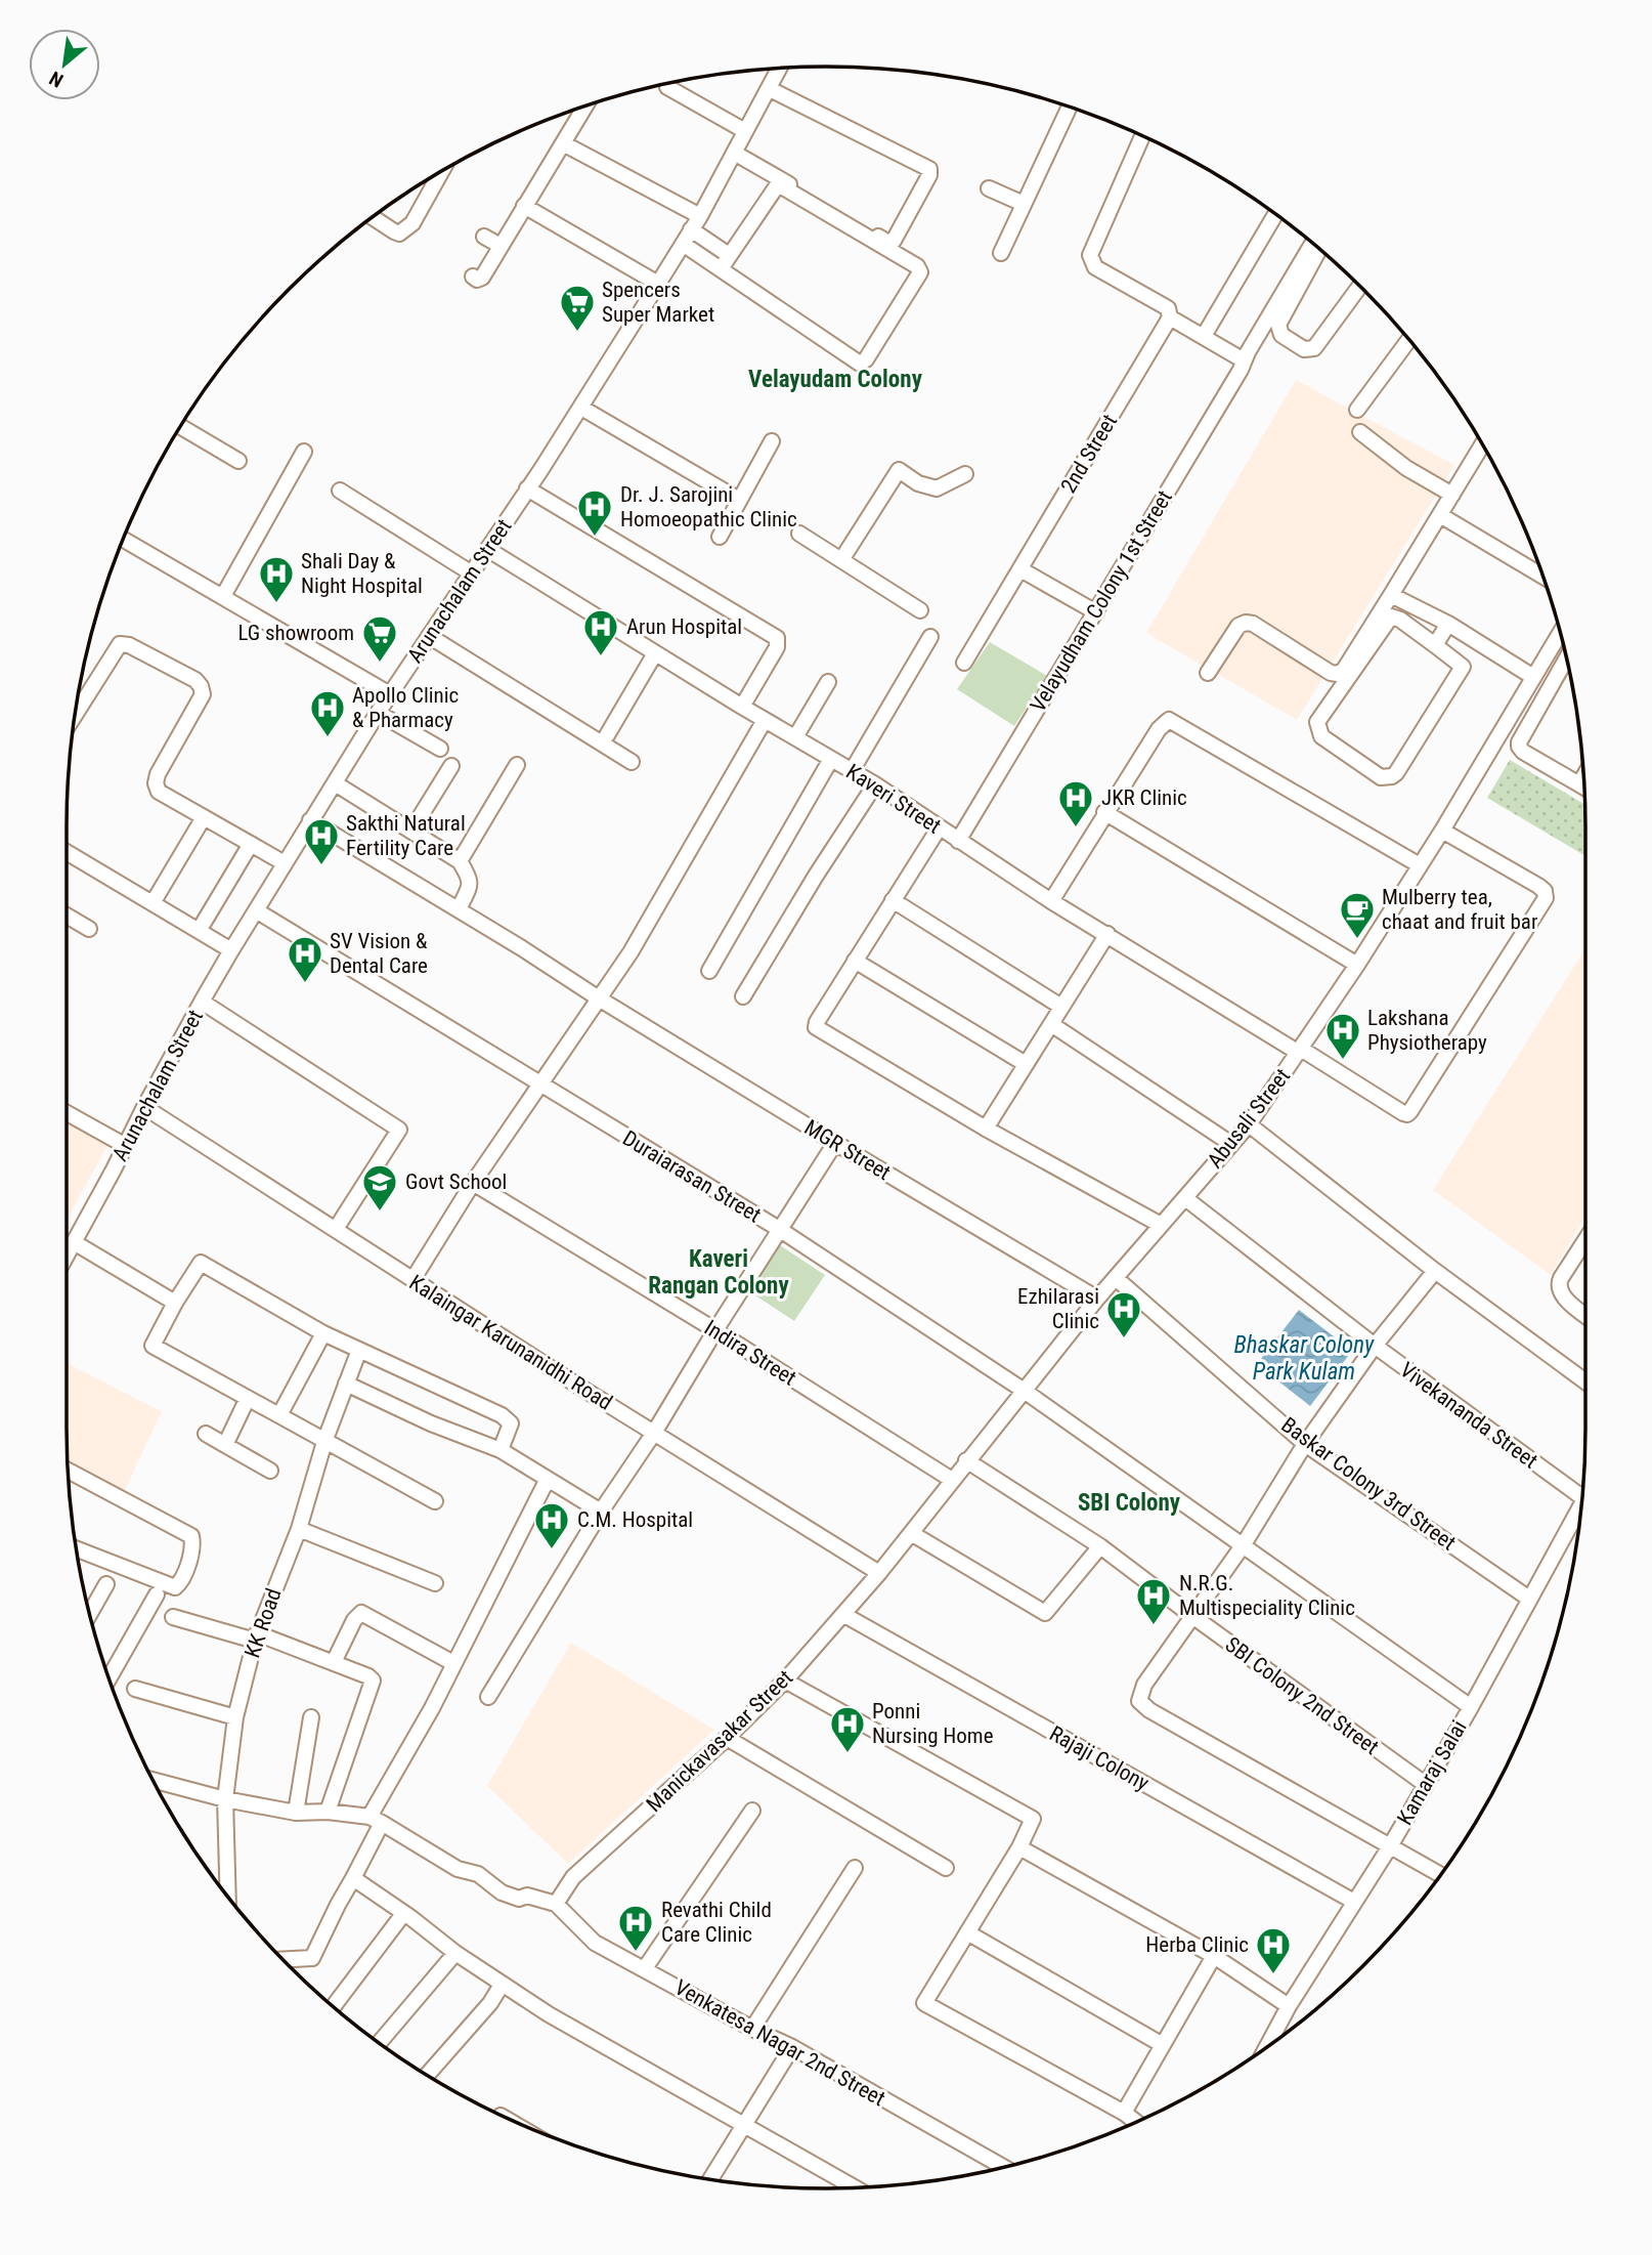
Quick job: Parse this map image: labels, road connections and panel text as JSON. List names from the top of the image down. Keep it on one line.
{"streets":{"street":["2nd Street","Arunachalam Street","Velayudham Colony 1st Street","Kaveri Street","Abusali Street","MGR Street","Duraiarasan Street","Kalaingar Karunanidhi Road","Indira Street","Vivekananda Street","Baskar Colony 3rd Street","KK Road","SBI Colony 2nd Street","Manickavasakar Street","Rajaji Colony","Kamaraj Salai","Venkatesa Nagar 2nd Street"]},"crossings":[["Arunachalam Street","Kaveri Street"],["Arunachalam Street","MGR Street"],["Arunachalam Street","Duraiarasan Street"],["Arunachalam Street","Kalaingar Karunanidhi Road"],["Velayudham Colony 1st Street","Kaveri Street"],["Kaveri Street","Abusali Street"],["Abusali Street","MGR Street"],["Abusali Street","Duraiarasan Street"],["Abusali Street","Kalaingar Karunanidhi Road"],["Abusali Street","Indira Street"],["Abusali Street","Vivekananda Street"],["Abusali Street","Baskar Colony 3rd Street"],["Abusali Street","SBI Colony 2nd Street"],["Abusali Street","Manickavasakar Street"],["Duraiarasan Street","Kamaraj Salai"],["Kalaingar Karunanidhi Road","Manickavasakar Street"],["Baskar Colony 3rd Street","Kamaraj Salai"],["SBI Colony 2nd Street","Kamaraj Salai"],["Manickavasakar Street","Rajaji Colony"],["Manickavasakar Street","Venkatesa Nagar 2nd Street"],["Rajaji Colony","Kamaraj Salai"]],"districts":["Velayudam Colony","Kaveri Rangan Colony","SBI Colony"],"water":["Bhaskar Colony Park Kulam"],"places":{"supermarket":["Spencers Super Market","LG showroom"],"hospital":["Dr. J. Sarojini Homoeopathic Clinic","Shali Day & Night Hospital","Arun Hospital","Apollo Clinic & Pharmacy","JKR Clinic","Sakthi Natural Fertility Care","SV Vision & Dental Care","Lakshana Physiotherapy","Ezhilarasi Clinic","C.M. Hospital","N.R.G. Multispeciality Clinic","Ponni Nursing Home","Revathi Child Care Clinic","Herba Clinic"],"cafe":["Mulberry tea, chaat and fruit bar"],"school or university":["Govt School"]},"north":"bottom left"}
